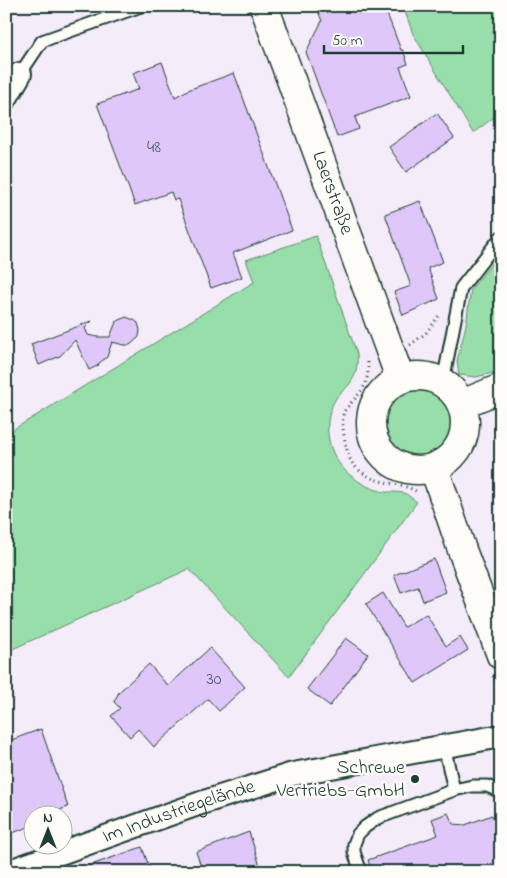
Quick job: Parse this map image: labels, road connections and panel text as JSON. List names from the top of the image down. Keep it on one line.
{"streets":{"main road":["Laerstraße"],"street":["Im Industriegelände"]},"places":["Schrewe Vertriebs-GmbH"],"house_numbers":["48","30"],"scale_bar":"50 m","north":"top"}
